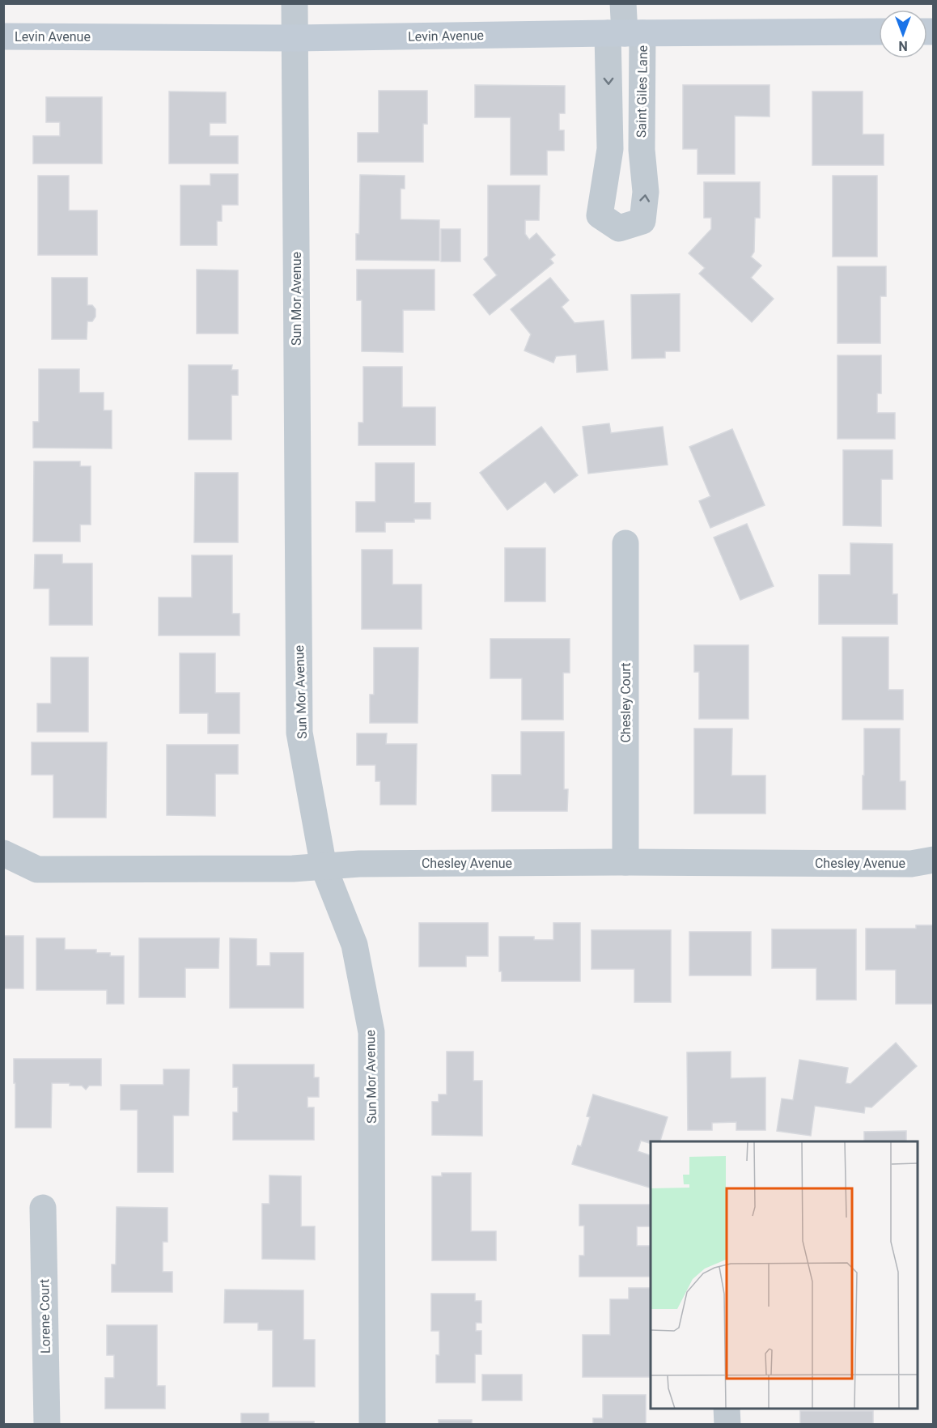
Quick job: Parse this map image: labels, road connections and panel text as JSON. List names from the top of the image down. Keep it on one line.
{"streets":{"street":["Levin Avenue","Saint Giles Lane","Sun Mor Avenue","Chesley Court","Chesley Avenue","Lorene Court"]},"crossings":[["Levin Avenue","Saint Giles Lane"],["Levin Avenue","Sun Mor Avenue"],["Sun Mor Avenue","Chesley Avenue"],["Chesley Court","Chesley Avenue"]],"north":"bottom"}
